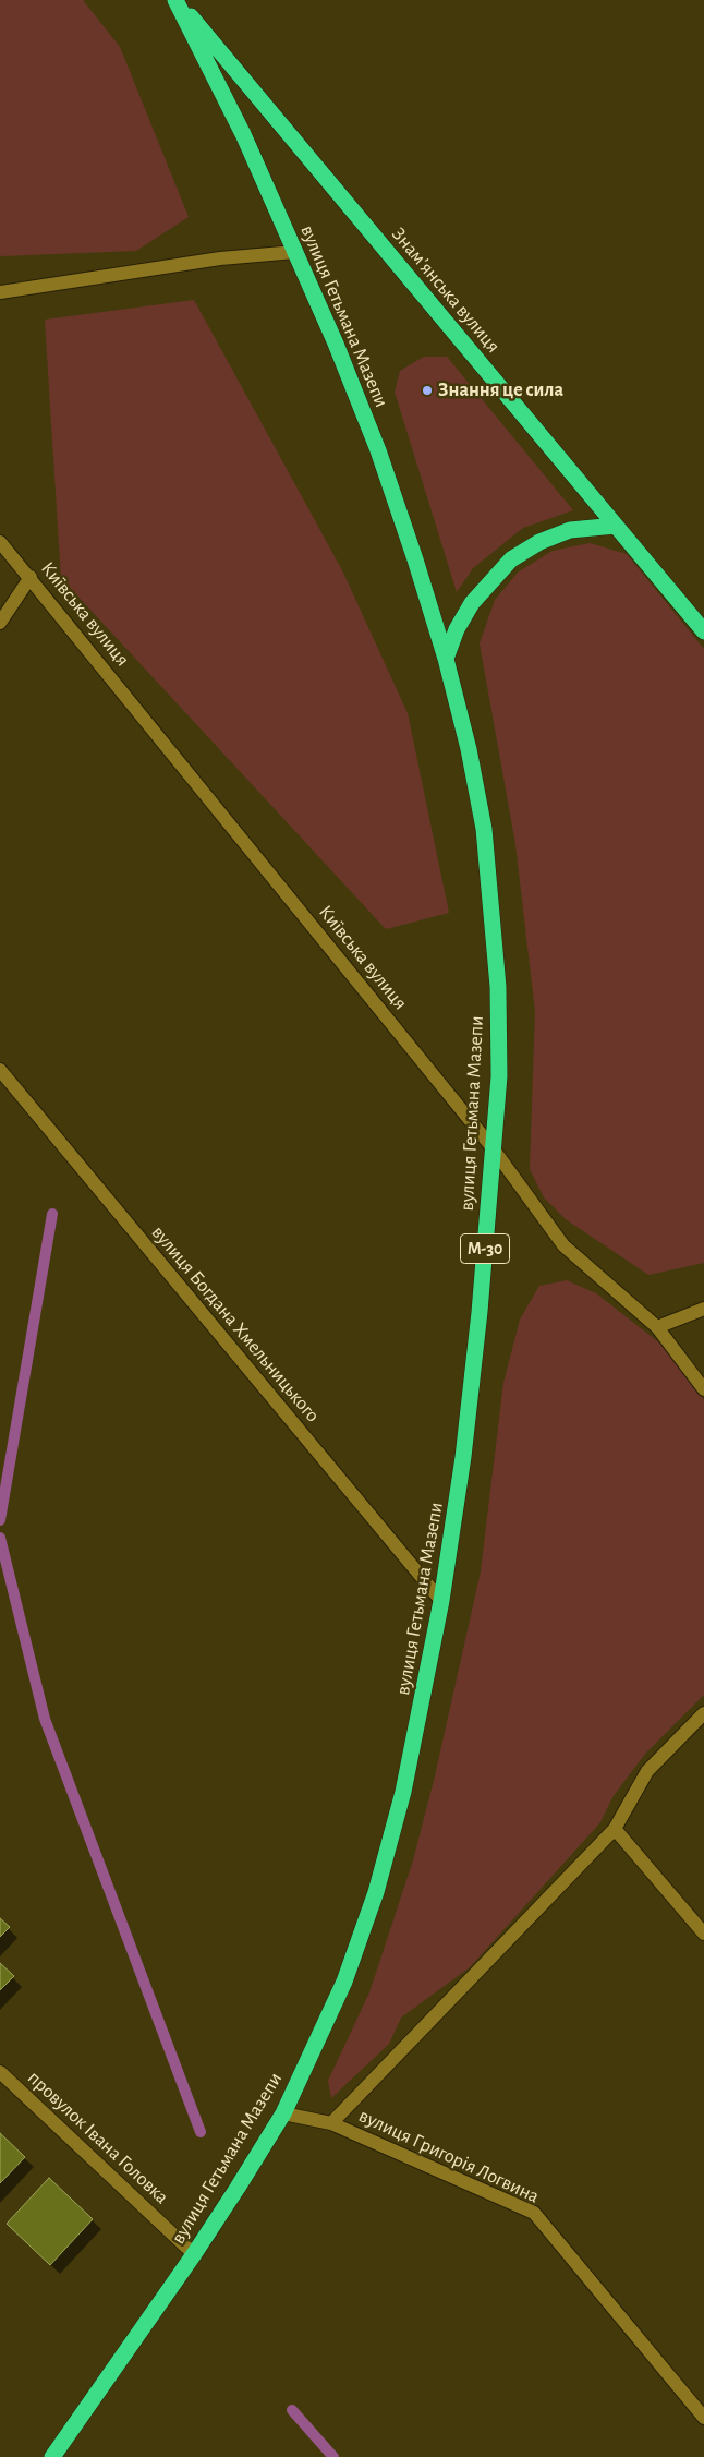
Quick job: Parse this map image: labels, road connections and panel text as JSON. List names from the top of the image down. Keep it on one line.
{"streets":{"highway":["Знамʼянська вулиця","вулиця Гетьмана Мазепи","М-30"],"street":["Київська вулиця","вулиця Богдана Хмельницького","провулок Івана Головка","вулиця Григорія Логвина"]},"crossings":[["Знамʼянська вулиця","вулиця Гетьмана Мазепи"],["вулиця Гетьмана Мазепи","Київська вулиця"],["вулиця Гетьмана Мазепи","вулиця Богдана Хмельницького"],["вулиця Гетьмана Мазепи","провулок Івана Головка"],["вулиця Гетьмана Мазепи","вулиця Григорія Логвина"]],"places":["Знання це сила"]}
